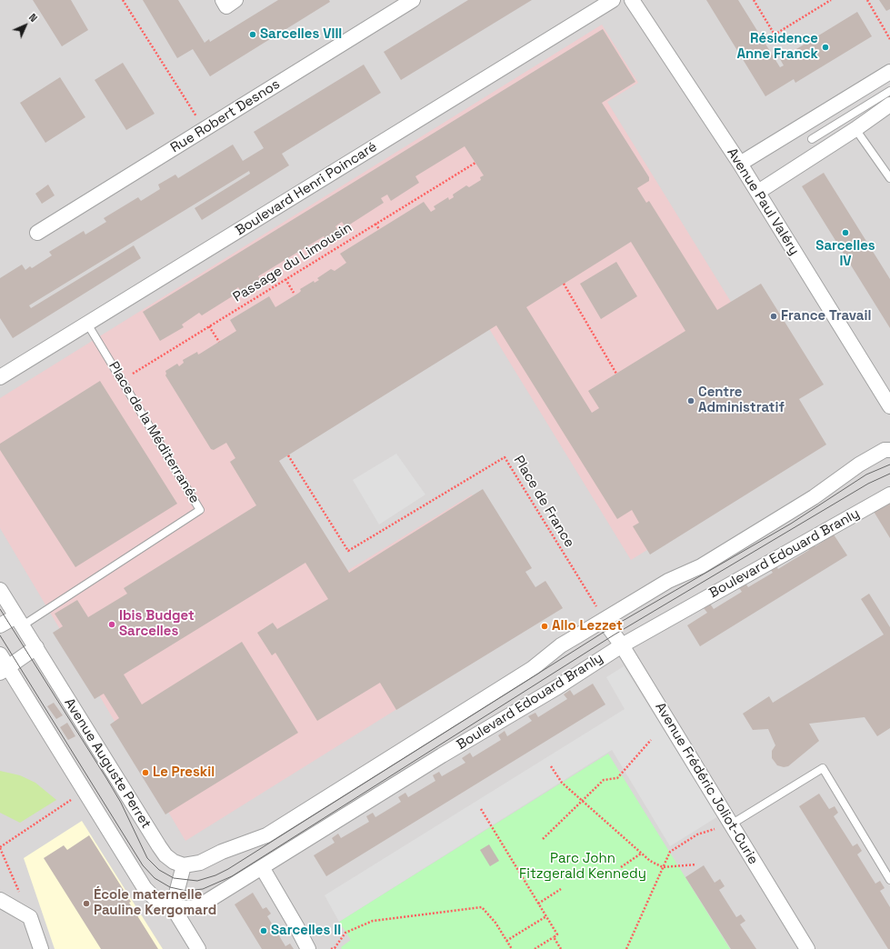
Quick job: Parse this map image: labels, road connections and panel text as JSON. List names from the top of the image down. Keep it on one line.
{"streets":{"street":["Rue Robert Desnos","Boulevard Henri Poincaré","Avenue Paul Valéry","Boulevard Edouard Branly","Avenue Auguste Perret","Avenue Frédéric Joliot-Curie"],"lane":["Place de la Méditerranée"],"path":["Passage du Limousin","Place de France"]},"crossings":[["Boulevard Henri Poincaré","Place de la Méditerranée"],["Passage du Limousin","Place de la Méditerranée"],["Place de la Méditerranée","Avenue Auguste Perret"],["Place de France","Boulevard Edouard Branly"],["Place de France","Avenue Frédéric Joliot-Curie"],["Boulevard Edouard Branly","Avenue Auguste Perret"],["Boulevard Edouard Branly","Avenue Frédéric Joliot-Curie"]],"parks":["Parc John Fitzgerald Kennedy"],"places":["Sarcelles VIII","Résidence Anne Franck","Sarcelles IV","France Travail","Centre Administratif","Ibis Budget Sarcelles","Allo Lezzet","Le Preskil","École maternelle Pauline Kergomard","Sarcelles II"],"north":"top right"}
